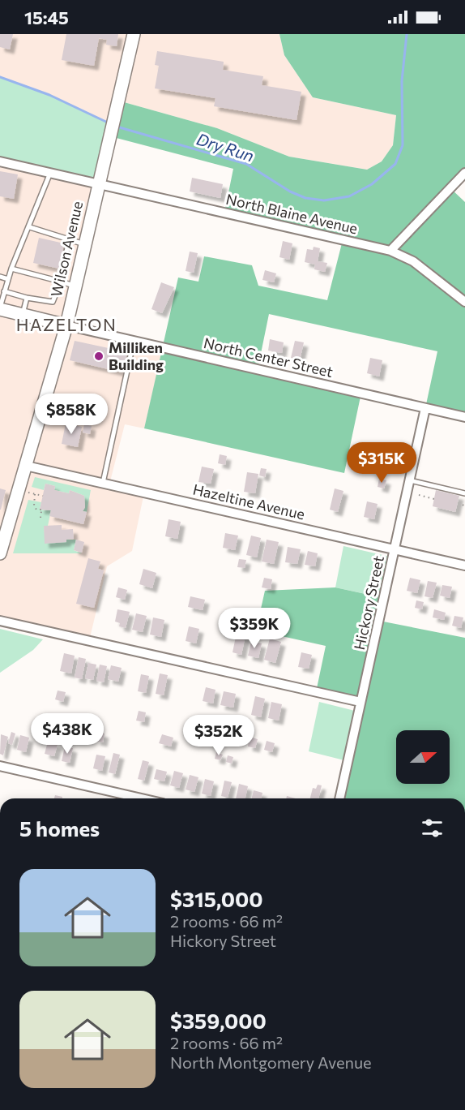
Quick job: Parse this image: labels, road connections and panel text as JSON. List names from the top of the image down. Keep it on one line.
{"streets":{"main road":["Wilson Avenue"],"street":["North Blaine Avenue","North Center Street","Hazeltine Avenue","Hickory Street"]},"crossings":[["North Blaine Avenue","Wilson Avenue"],["Wilson Avenue","North Center Street"],["Wilson Avenue","Hazeltine Avenue"],["North Center Street","Hickory Street"],["Hazeltine Avenue","Hickory Street"]],"districts":["HAZELTON"],"water":["Dry Run"],"places":["Milliken Building"],"north":"right","page":{"status":"15:45","price":["$858K","$315K","$359K","$438K","$352K"],"heading":"5 homes","list":[{"name":"$315,000","note":"2 rooms · 66 m² · Hickory Street"},{"name":"$359,000","note":"2 rooms · 66 m² · North Montgomery Avenue"}]}}
